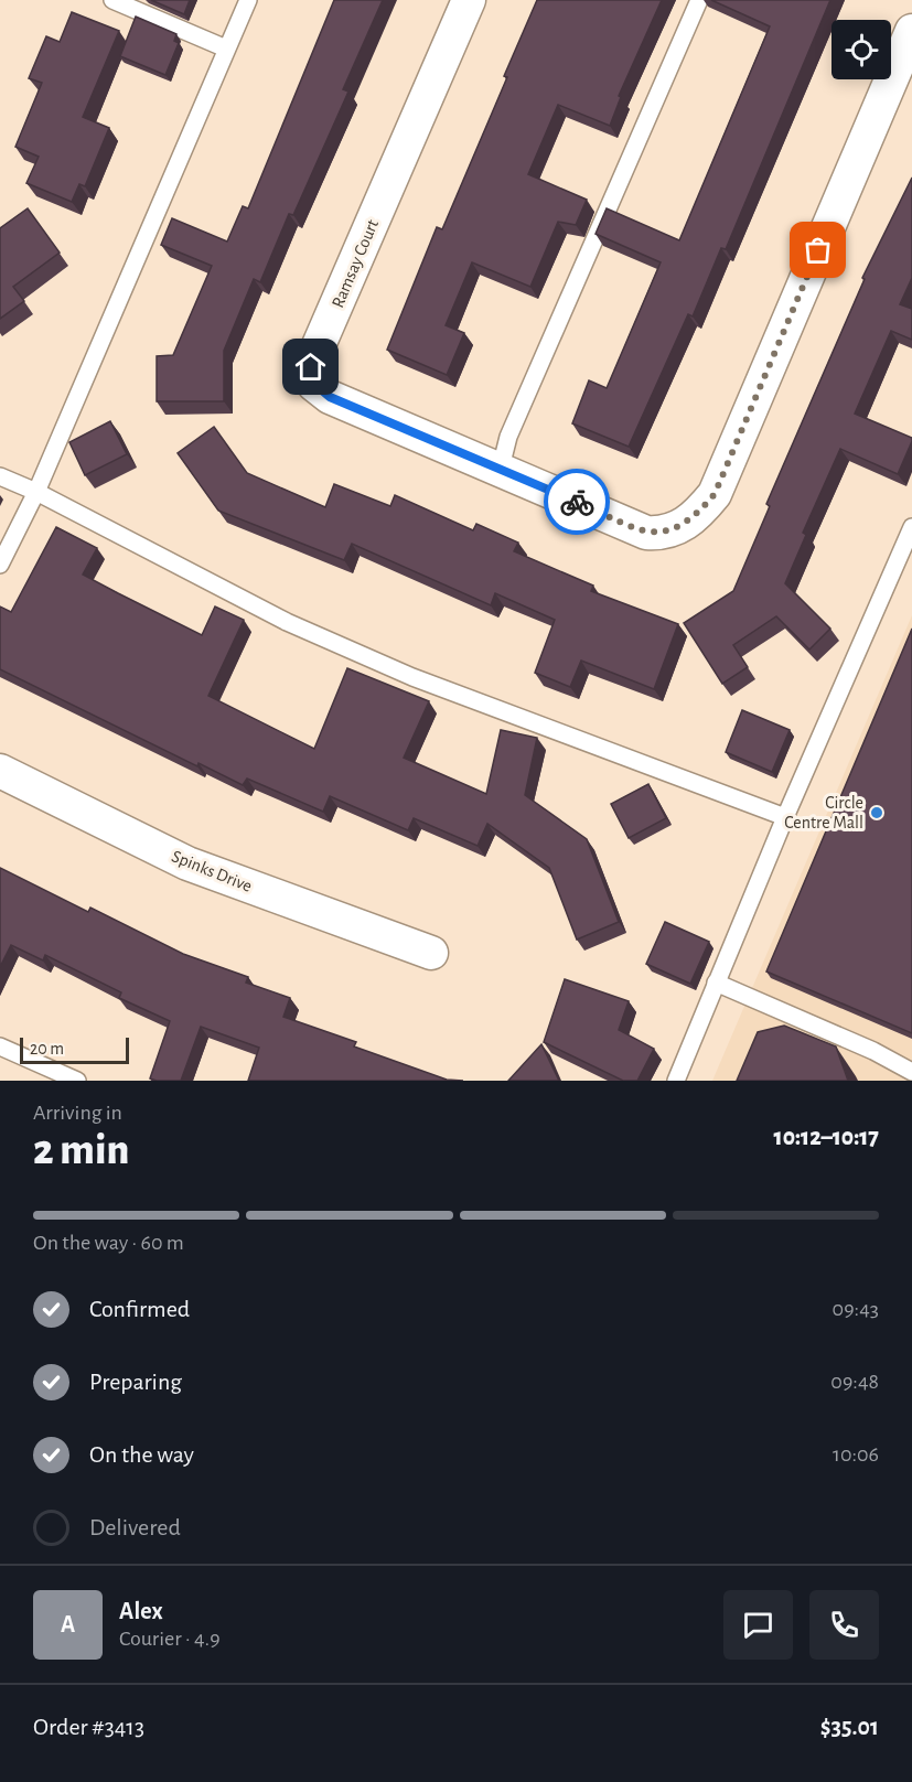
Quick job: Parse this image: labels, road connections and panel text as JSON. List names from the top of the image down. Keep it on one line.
{"streets":{"street":["Ramsay Court","Spinks Drive"]},"places":["Circle Centre Mall"],"scale_bar":"20 m","page":{"scale":"20 m","heading":["2 min","Arriving in","10:12–10:17"],"panel":["Alex","Courier · 4.9","Order #3413","$35.01"],"bar":"On the way · 60 m","list":[["Confirmed","09:43"],["Preparing","09:48"],["On the way","10:06"],"Delivered"],"round":"A"}}
